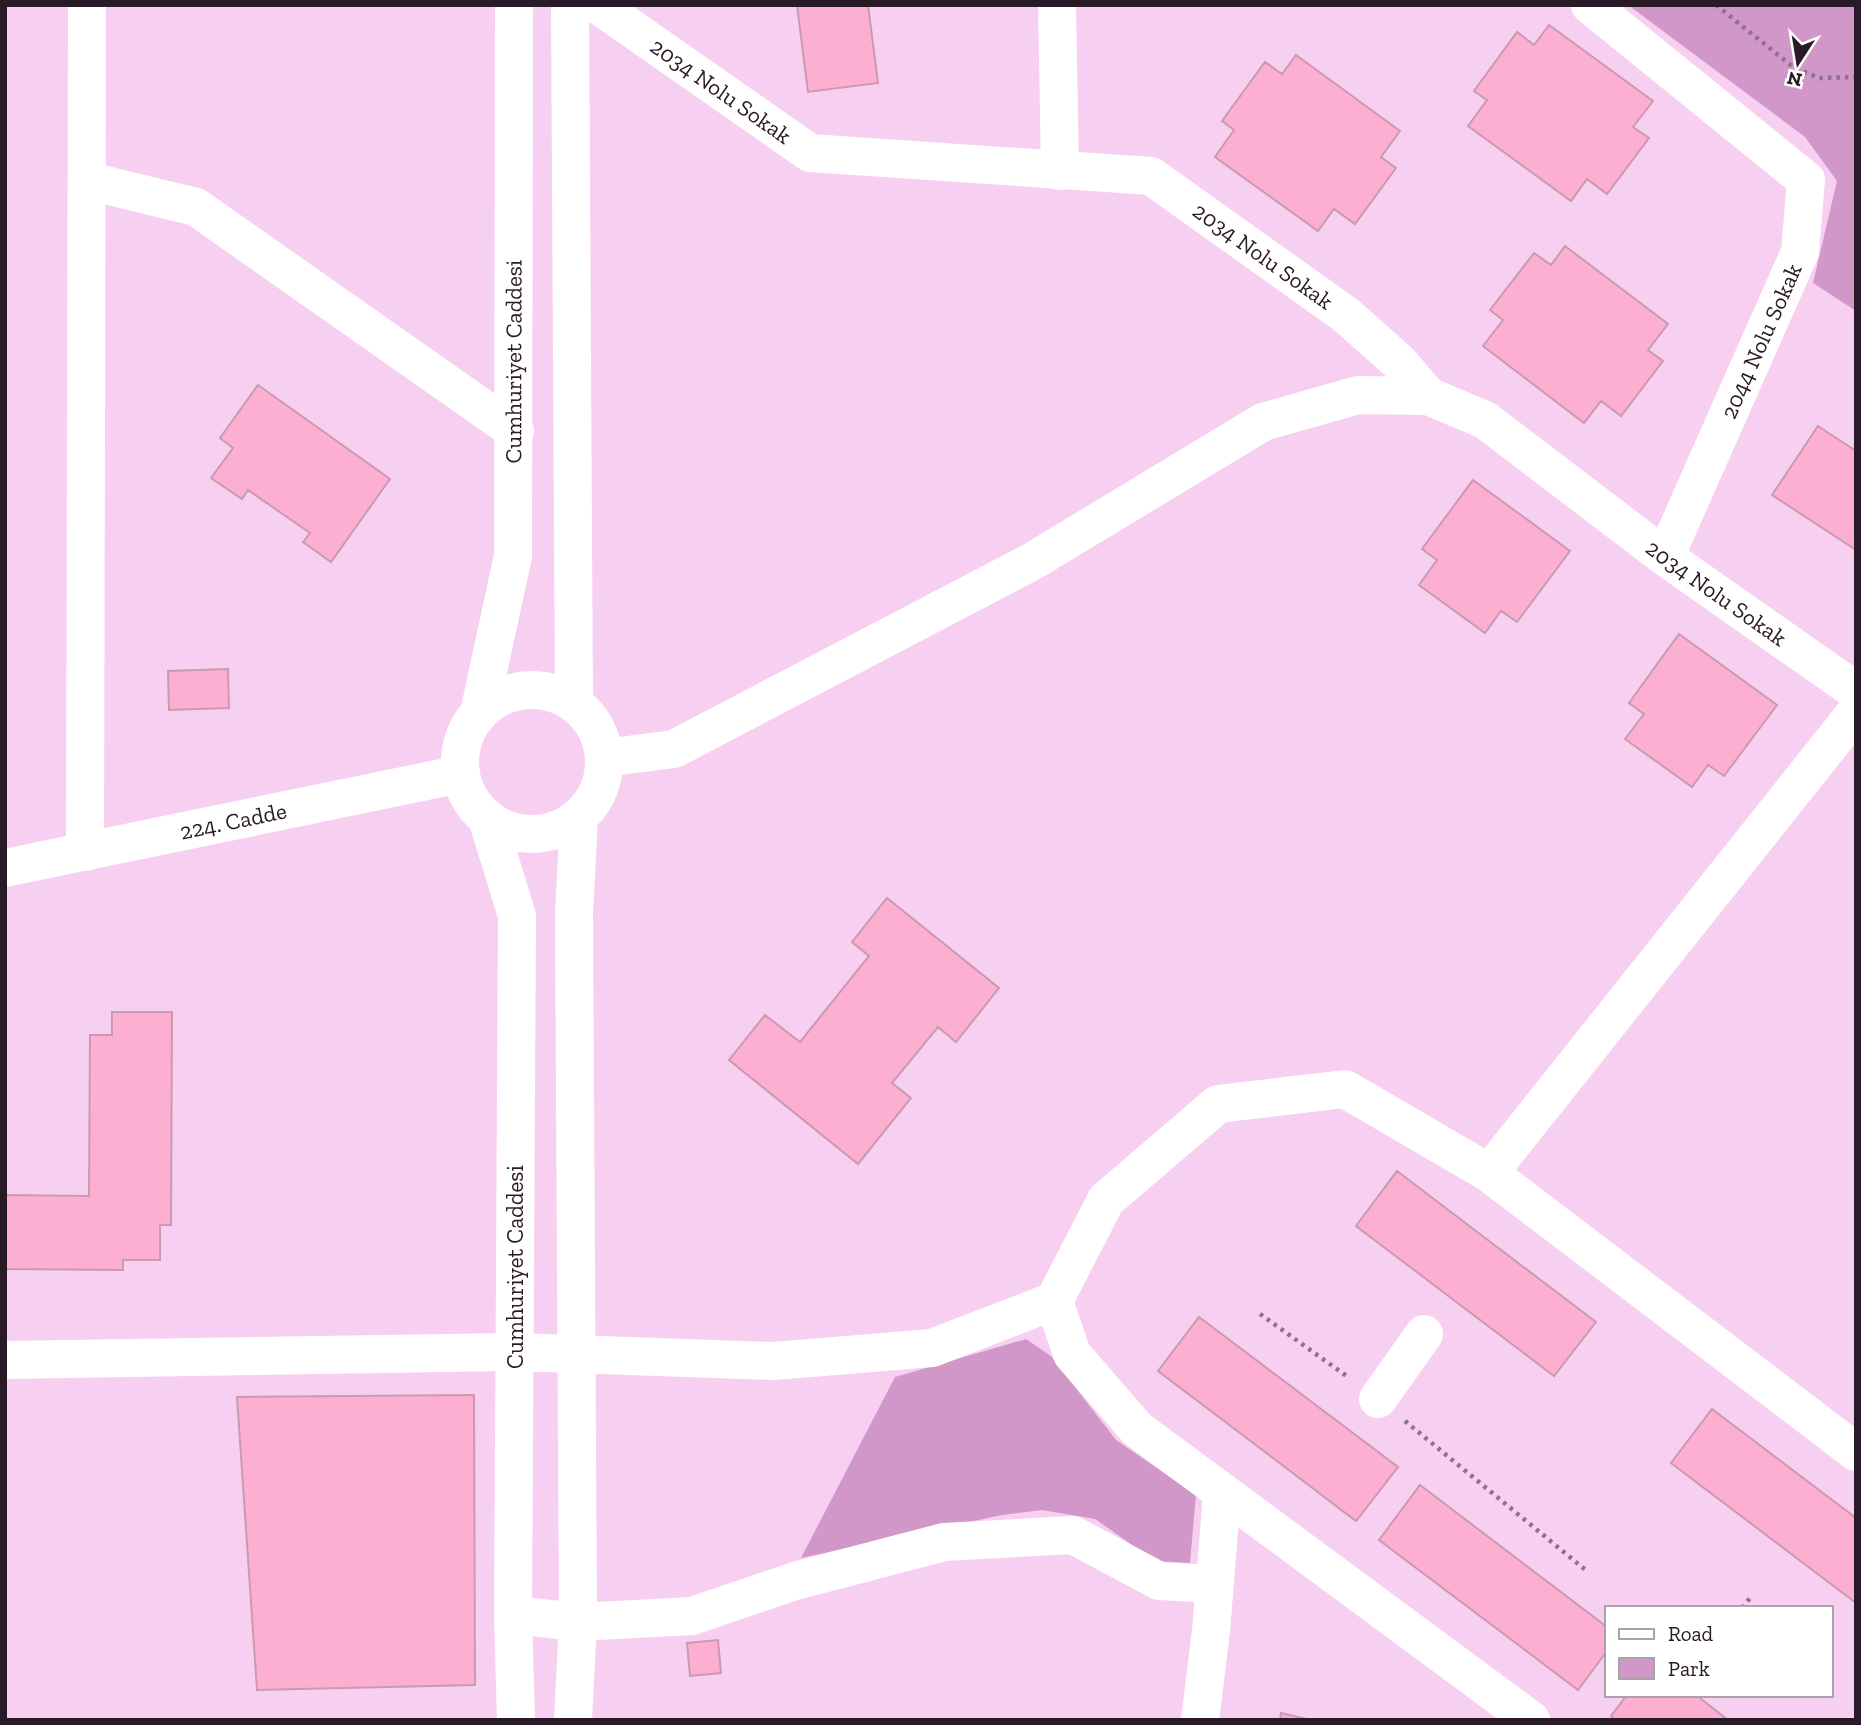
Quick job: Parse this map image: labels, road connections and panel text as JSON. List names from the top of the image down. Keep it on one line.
{"streets":{"street":["2034 Nolu Sokak","2044 Nolu Sokak","Cumhuriyet Caddesi","224. Cadde"]},"crossings":[["2034 Nolu Sokak","2044 Nolu Sokak"],["Cumhuriyet Caddesi","224. Cadde"]],"legend":["Road","Park"],"north":"bottom"}
